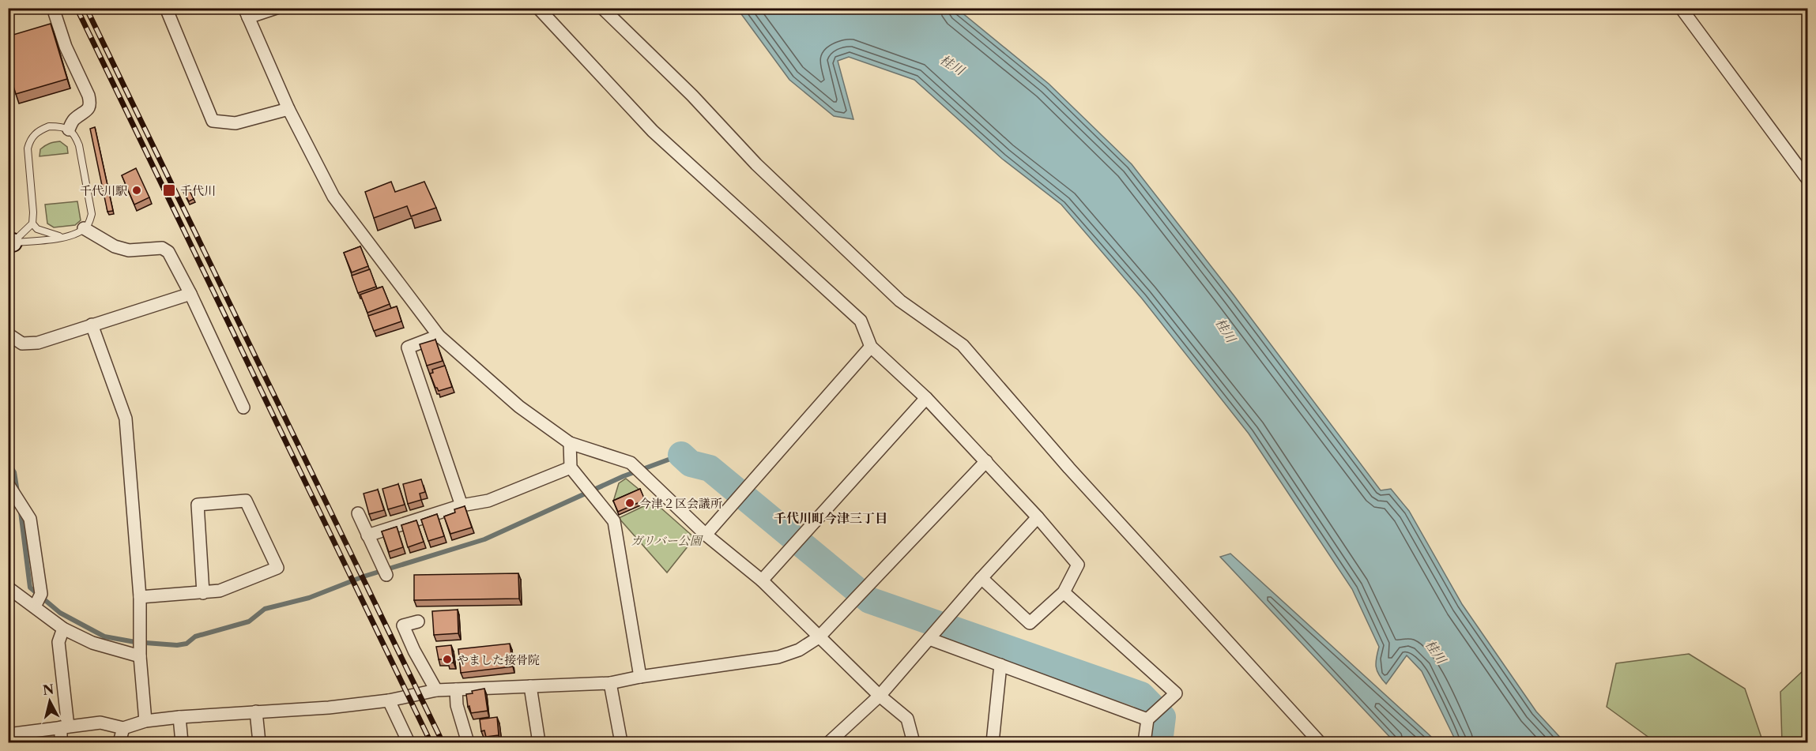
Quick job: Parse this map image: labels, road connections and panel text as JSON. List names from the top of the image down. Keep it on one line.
{"districts":["千代川町今津三丁目"],"water":["桂川"],"parks":["ガリバー公園"],"places":{"other":["千代川駅","今津２区会議所","やました接骨院"],"transit":["千代川"]},"north":"top"}
